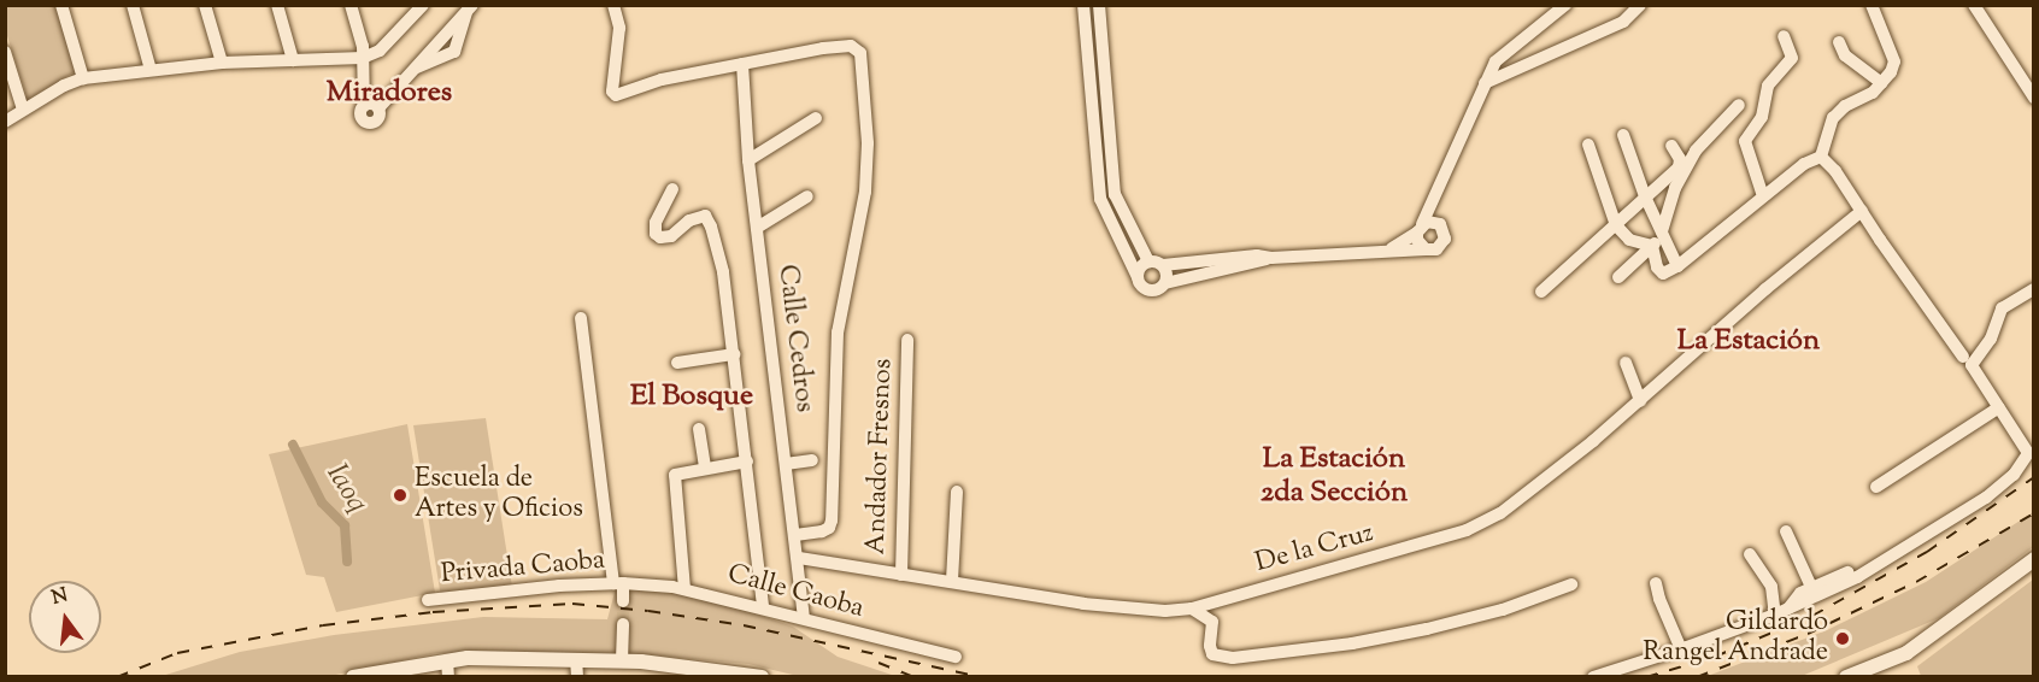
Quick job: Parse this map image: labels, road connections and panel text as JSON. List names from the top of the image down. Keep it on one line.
{"streets":{"street":["Calle Cedros","Andador Fresnos","De la Cruz","Privada Caoba","Calle Caoba"]},"crossings":[["Calle Cedros","De la Cruz"],["Calle Cedros","Calle Caoba"],["Andador Fresnos","De la Cruz"],["Privada Caoba","Calle Caoba"]],"districts":["Miradores","La Estación","El Bosque","La Estación 2da Sección"],"water":["Iaoq"],"places":["Escuela de Artes y Oficios","Gildardo Rangel Andrade"],"north":"top"}
